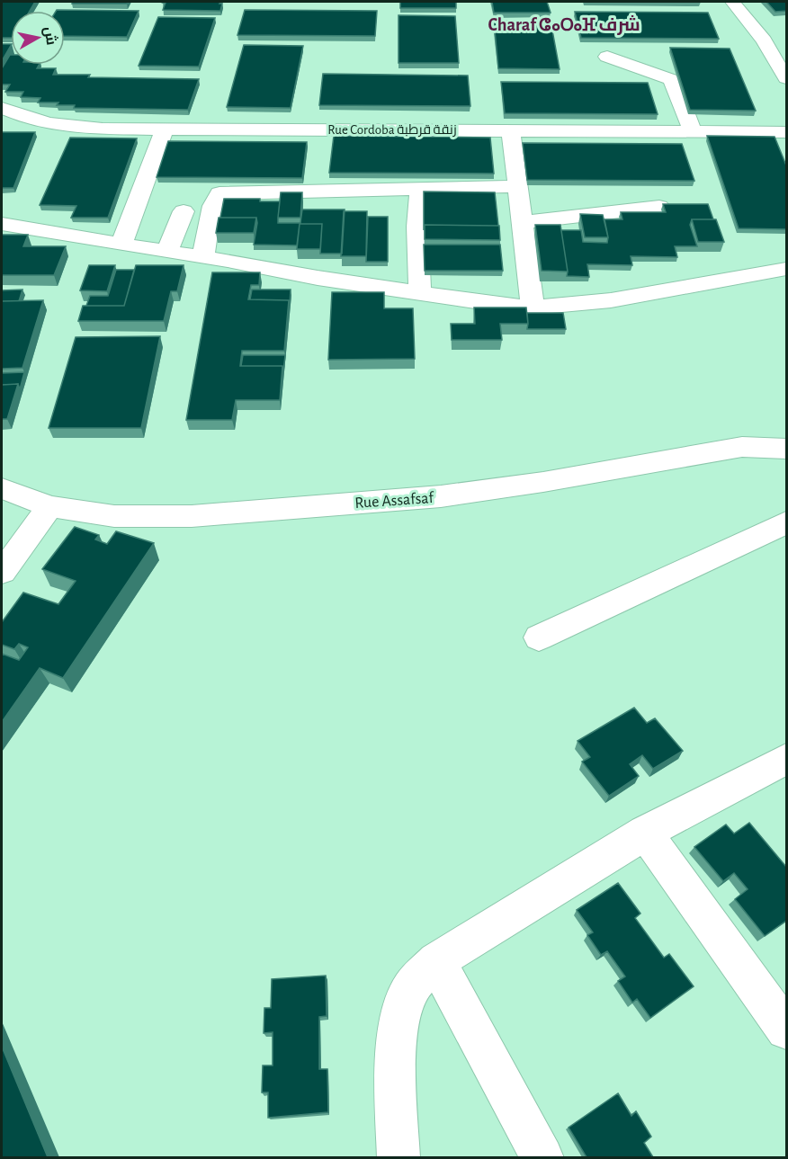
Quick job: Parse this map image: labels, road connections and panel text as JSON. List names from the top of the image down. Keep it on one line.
{"streets":{"street":["Rue Cordoba زنقة قرطبة","Rue Assafsaf"]},"districts":["Charaf ⵛⴰⵔⴰⴼ شرف"],"north":"right"}
